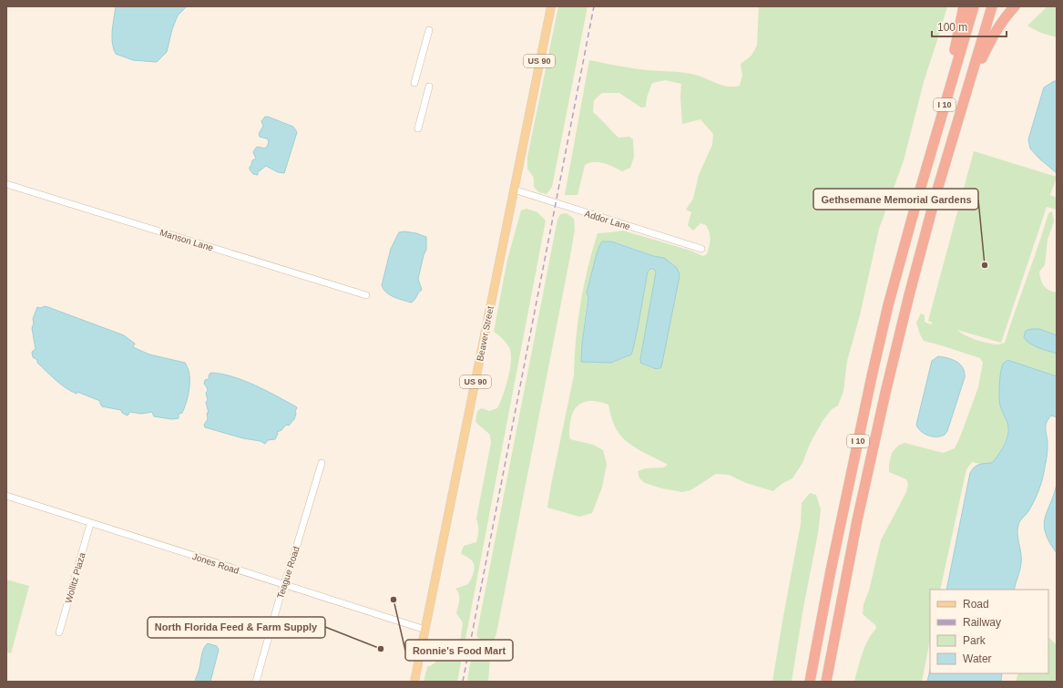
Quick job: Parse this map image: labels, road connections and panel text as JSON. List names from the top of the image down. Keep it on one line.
{"streets":{"highway":["I 10"],"main road":["US 90","Beaver Street"],"street":["Addor Lane","Manson Lane","Jones Road","Teague Road","Wollitz Plaza"]},"crossings":[["Addor Lane","Beaver Street"],["Beaver Street","Jones Road"],["Jones Road","Teague Road"],["Jones Road","Wollitz Plaza"]],"places":["Gethsemane Memorial Gardens","Ronnie's Food Mart","North Florida Feed & Farm Supply"],"legend":["Road","Railway","Park","Water"],"scale_bar":"100 m"}
